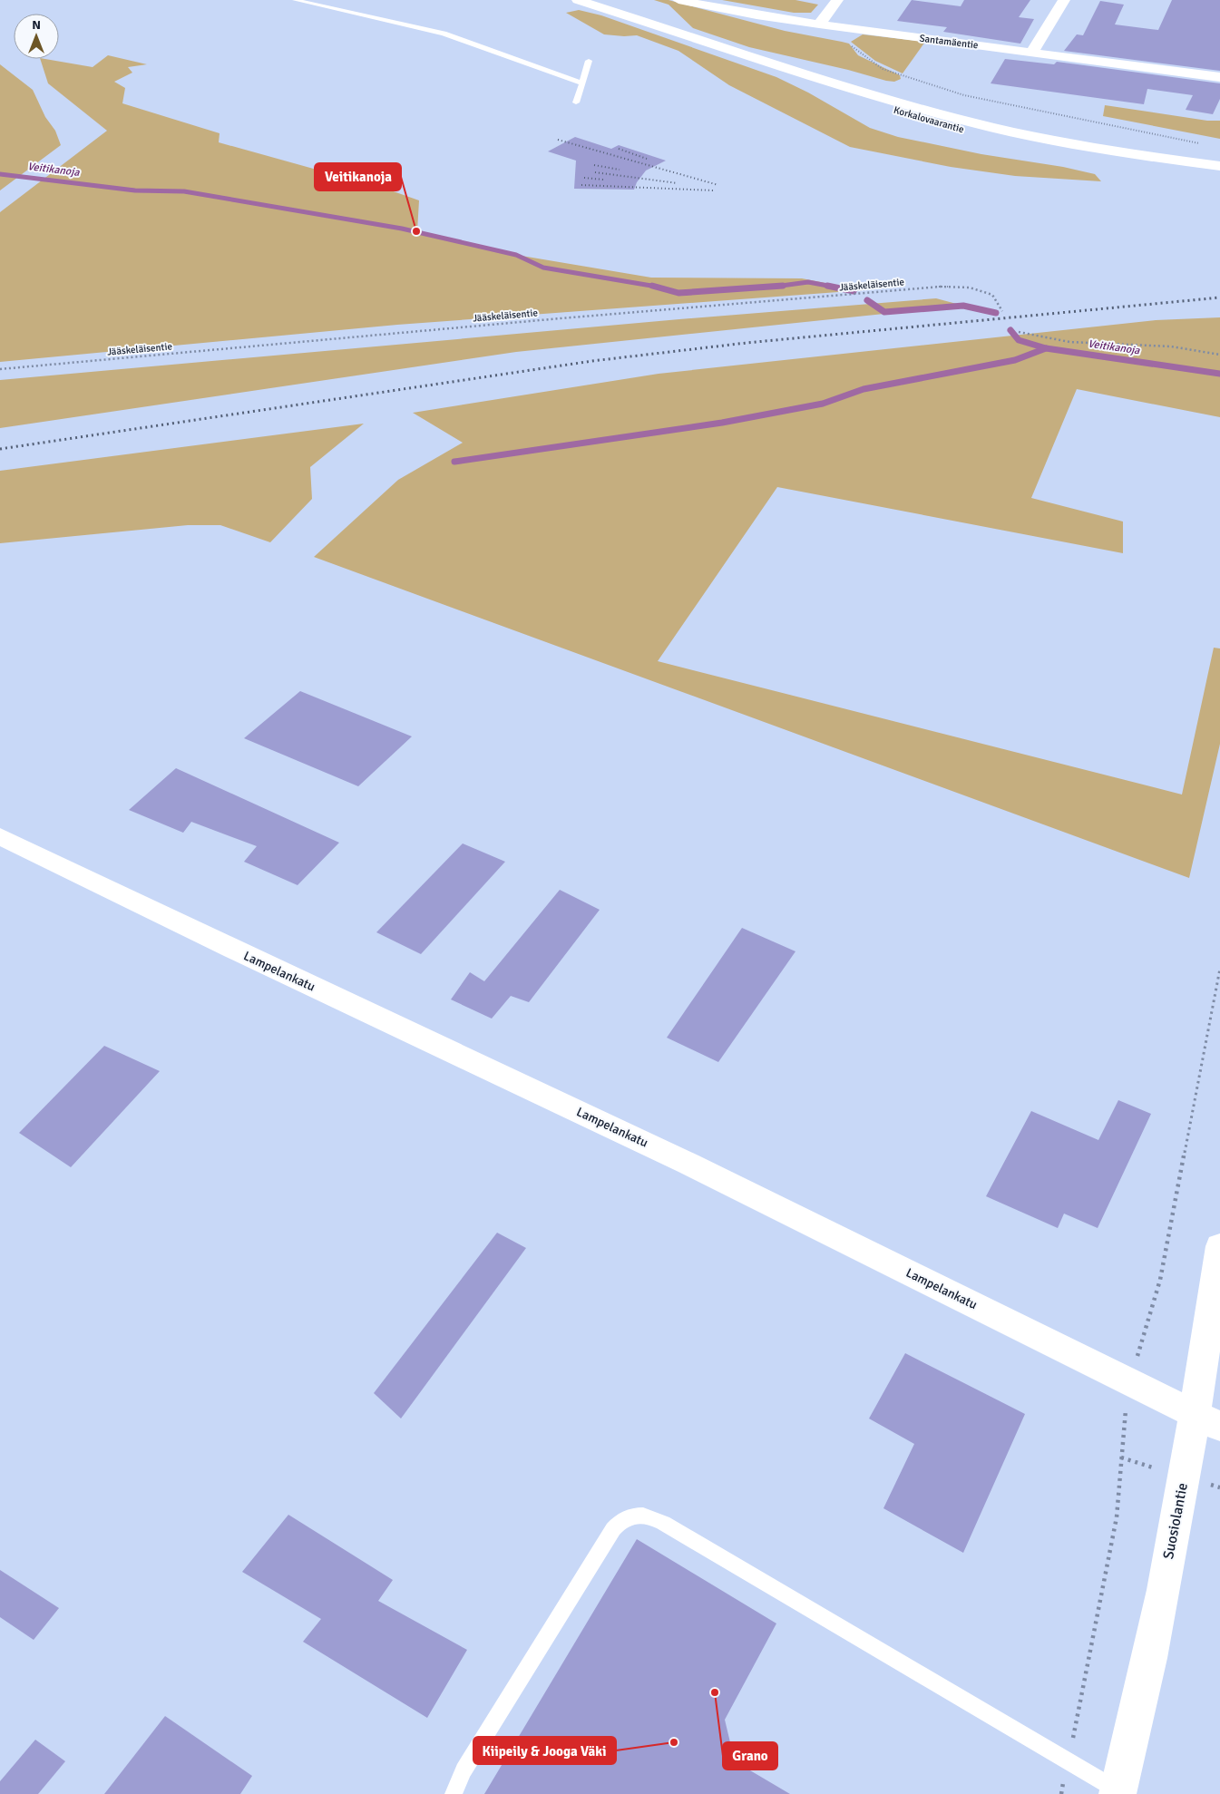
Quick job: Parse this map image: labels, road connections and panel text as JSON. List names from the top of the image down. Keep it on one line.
{"streets":{"street":["Santamäentie","Korkalovaarantie","Lampelankatu","Suosiolantie"],"path":["Jääskeläisentie"]},"crossings":[["Lampelankatu","Suosiolantie"]],"water":["Veitikanoja"],"places":["Veitikanoja","Grano","Kiipeily & Jooga Väki"],"north":"top"}
